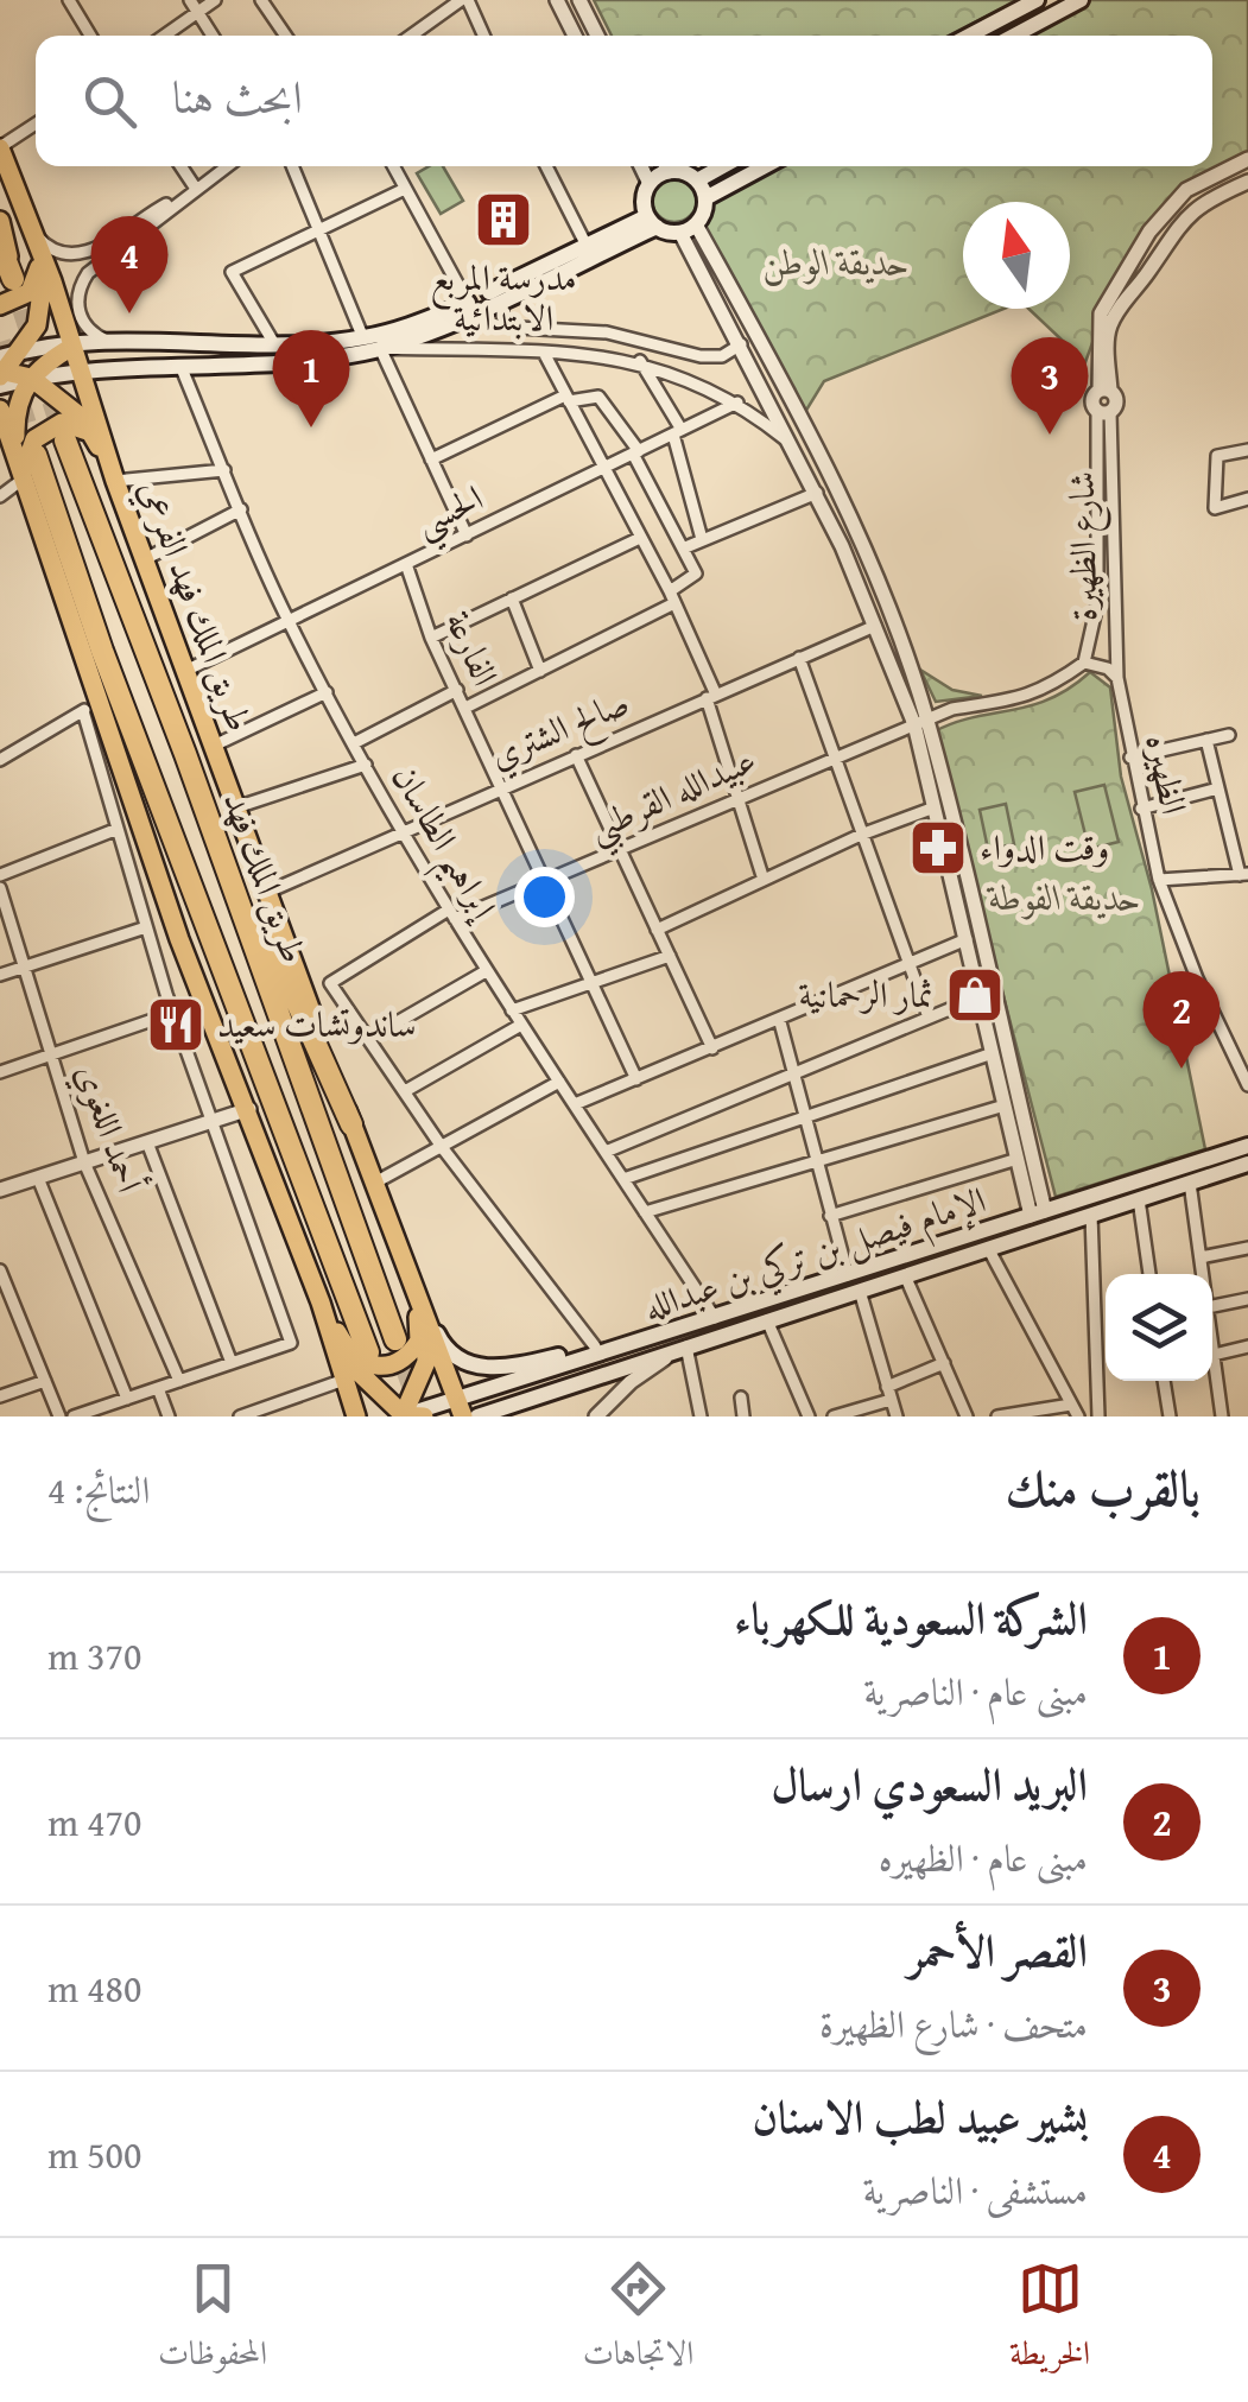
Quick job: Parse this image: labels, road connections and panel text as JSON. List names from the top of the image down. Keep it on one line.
{"streets":{"highway":["طريق الملك فهد"],"main road":["طريق الملك فهد الفرعي","الإمام فيصل بن تركي بن عبدالله"],"street":["الحسي","شارع الظهيرة","الفارعة","صالح الشتري","الظهيره","عبيدالله القرطبي","إبراهيم الطاسان","أحمد اللغوي"]},"crossings":[["الحسي","طريق الملك فهد الفرعي"],["الحسي","الفارعة"],["الحسي","إبراهيم الطاسان"],["شارع الظهيرة","الظهيره"],["طريق الملك فهد الفرعي","صالح الشتري"],["طريق الملك فهد الفرعي","الإمام فيصل بن تركي بن عبدالله"],["الفارعة","صالح الشتري"],["الفارعة","عبيدالله القرطبي"],["صالح الشتري","إبراهيم الطاسان"],["عبيدالله القرطبي","إبراهيم الطاسان"],["إبراهيم الطاسان","الإمام فيصل بن تركي بن عبدالله"]],"parks":["حديقة الوطن","حديقة الفوطة"],"places":{"building":["مدرسة المربع الابتدائية"],"pharmacy":["وقت الدواء"],"shop":["ثمار الرحمانية"],"restaurant":["ساندوتشات سعيد"]},"north":"top","page":{"search":"ابحث هنا","pins":["4","1","3","2"],"heading":["بالقرب منك","النتائج: 4"],"list":[{"mark":"1","name":"الشركة السعودية للكهرباء","note":"مبنى عام · الناصرية","value":"370 m"},{"mark":"2","name":"البريد السعودي ارسال","note":"مبنى عام · الظهيره","value":"470 m"},{"mark":"3","name":"القصر الأحمر","note":"متحف · شارع الظهيرة","value":"480 m"},{"mark":"4","name":"بشير عبيد لطب الاسنان","note":"مستشفى · الناصرية","value":"500 m"}],"nav":["الخريطة","الاتجاهات","المحفوظات"]}}
